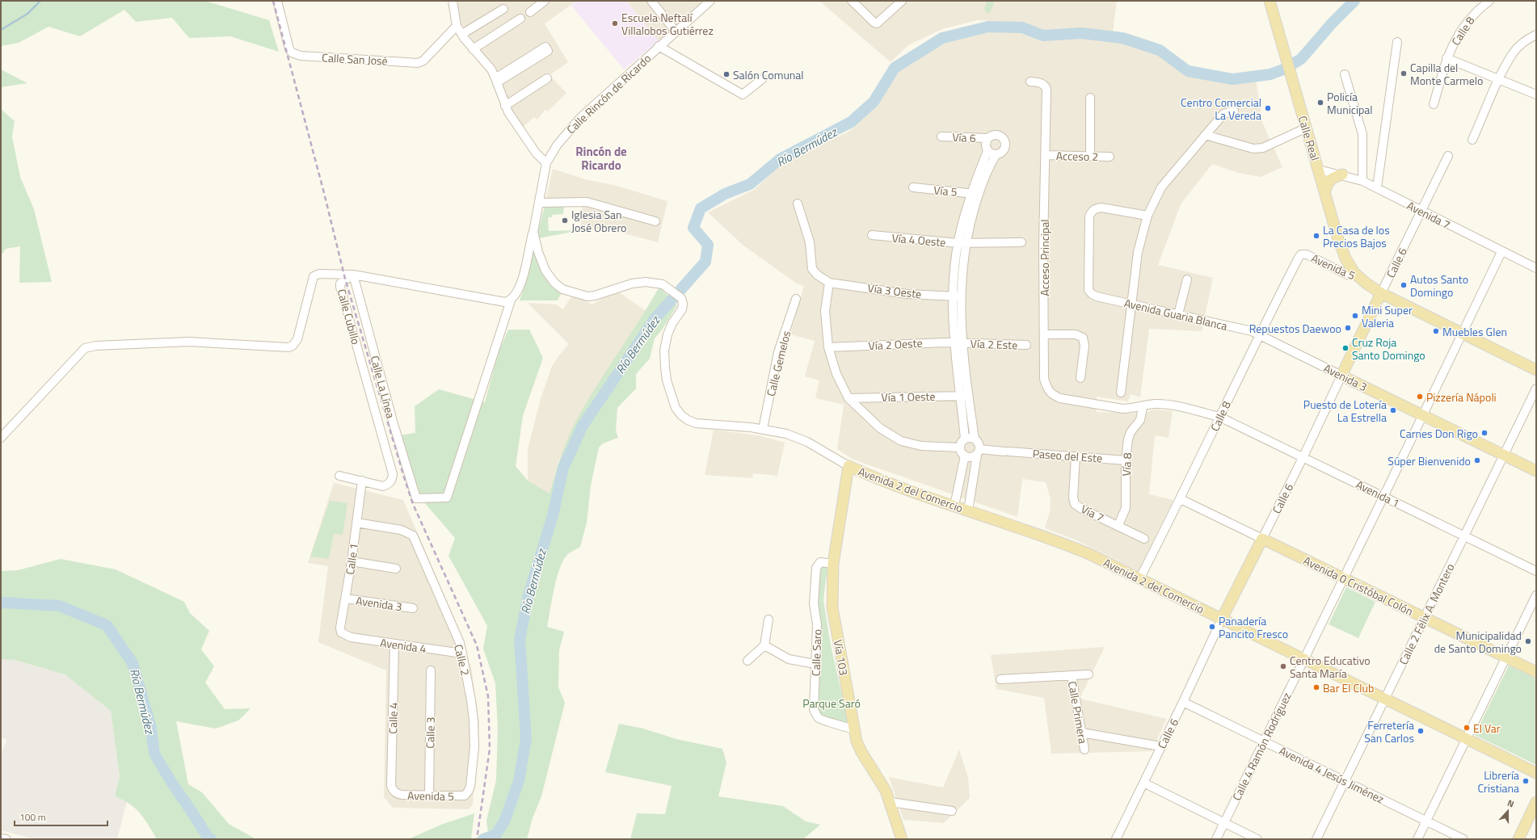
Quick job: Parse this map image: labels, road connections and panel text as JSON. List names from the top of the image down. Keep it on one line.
{"streets":{"main road":["Calle Real","Calle 6","Avenida 5","Avenida 3","Avenida 2 del Comercio","Avenida 0 Cristóbal Colón","Vía 103"],"street":["Calle 8","Calle San José","Calle Rincón de Ricardo","Vía 6","Acceso 2","Vía 5","Avenida 7","Vía 4 Oeste","Acceso Principal","Vía 3 Oeste","Avenida Guaria Blanca","Calle Cubillo","Vía 2 Oeste","Vía 2 Este","Calle Gemelos","Calle La Línea","Vía 1 Oeste","Paseo del Este","Vía 8","Avenida 1","Vía 7","Calle 1","Calle 2 Félix A. Montero","Avenida 4","Calle Saro","Calle 2","Calle Primera","Calle 4","Calle 3","Calle 4 Ramón Rodríguez","Avenida 4 Jesús Jiménez"]},"crossings":[["Calle 8","Avenida 5"],["Calle 8","Avenida Guaria Blanca"],["Calle 8","Avenida 3"],["Calle 8","Avenida 2 del Comercio"],["Calle 8","Avenida 1"],["Calle 8","Avenida 0 Cristóbal Colón"],["Calle Rincón de Ricardo","Calle Gemelos"],["Calle Rincón de Ricardo","Avenida 2 del Comercio"],["Calle Rincón de Ricardo","Vía 103"],["Calle Real","Avenida 7"],["Calle Real","Avenida 5"],["Acceso 2","Acceso Principal"],["Avenida 7","Calle 6"],["Avenida 7","Calle 4 Ramón Rodríguez"],["Acceso Principal","Vía 8"],["Acceso Principal","Avenida 1"],["Calle 6","Avenida 5"],["Calle 6","Avenida 3"],["Calle 6","Avenida 2 del Comercio"],["Calle 6","Avenida 1"],["Calle 6","Avenida 0 Cristóbal Colón"],["Calle 6","Avenida 4 Jesús Jiménez"],["Avenida 5","Calle 2"],["Avenida 5","Calle 4"],["Avenida 5","Calle 3"],["Avenida 5","Calle 4 Ramón Rodríguez"],["Avenida Guaria Blanca","Avenida 3"],["Calle Cubillo","Calle La Línea"],["Calle Cubillo","Calle 1"],["Vía 2 Oeste","Vía 2 Este"],["Avenida 3","Calle 1"],["Avenida 3","Calle 2 Félix A. Montero"],["Avenida 3","Calle 4 Ramón Rodríguez"],["Paseo del Este","Vía 8"],["Paseo del Este","Vía 7"],["Vía 8","Avenida 1"],["Vía 8","Vía 7"],["Avenida 2 del Comercio","Calle 2 Félix A. Montero"],["Avenida 2 del Comercio","Vía 103"],["Avenida 2 del Comercio","Calle 4 Ramón Rodríguez"],["Avenida 1","Calle 2 Félix A. Montero"],["Avenida 1","Calle 4 Ramón Rodríguez"],["Calle 1","Avenida 4"],["Calle 1","Calle 2"],["Avenida 0 Cristóbal Colón","Calle 2 Félix A. Montero"],["Avenida 0 Cristóbal Colón","Calle 4 Ramón Rodríguez"],["Calle 2 Félix A. Montero","Avenida 4 Jesús Jiménez"],["Avenida 4","Calle 2"],["Avenida 4","Calle 4"],["Calle Saro","Vía 103"],["Calle 4 Ramón Rodríguez","Avenida 4 Jesús Jiménez"]],"districts":["Rincón de Ricardo"],"water":["Río Bermúdez"],"parks":["Parque Saró"],"places":["Escuela Neftalí Villalobos Gutiérrez","Capilla del Monte Carmelo","Salón Comunal","Policía Municipal","Centro Comercial La Vereda","Iglesia San José Obrero","La Casa de los Precios Bajos","Autos Santo Domingo","Mini Super Valeria","Repuestos Daewoo","Muebles Glen","Cruz Roja Santo Domingo","Pizzería Nápoli","Puesto de Lotería La Estrella","Carnes Don Rigo","Súper Bienvenido","Panadería Pancito Fresco","Municipalidad de Santo Domingo","Centro Educativo Santa María","Bar El Club","El Var","Ferretería San Carlos","Librería Cristiana"],"scale_bar":"100 m","north":"top"}
